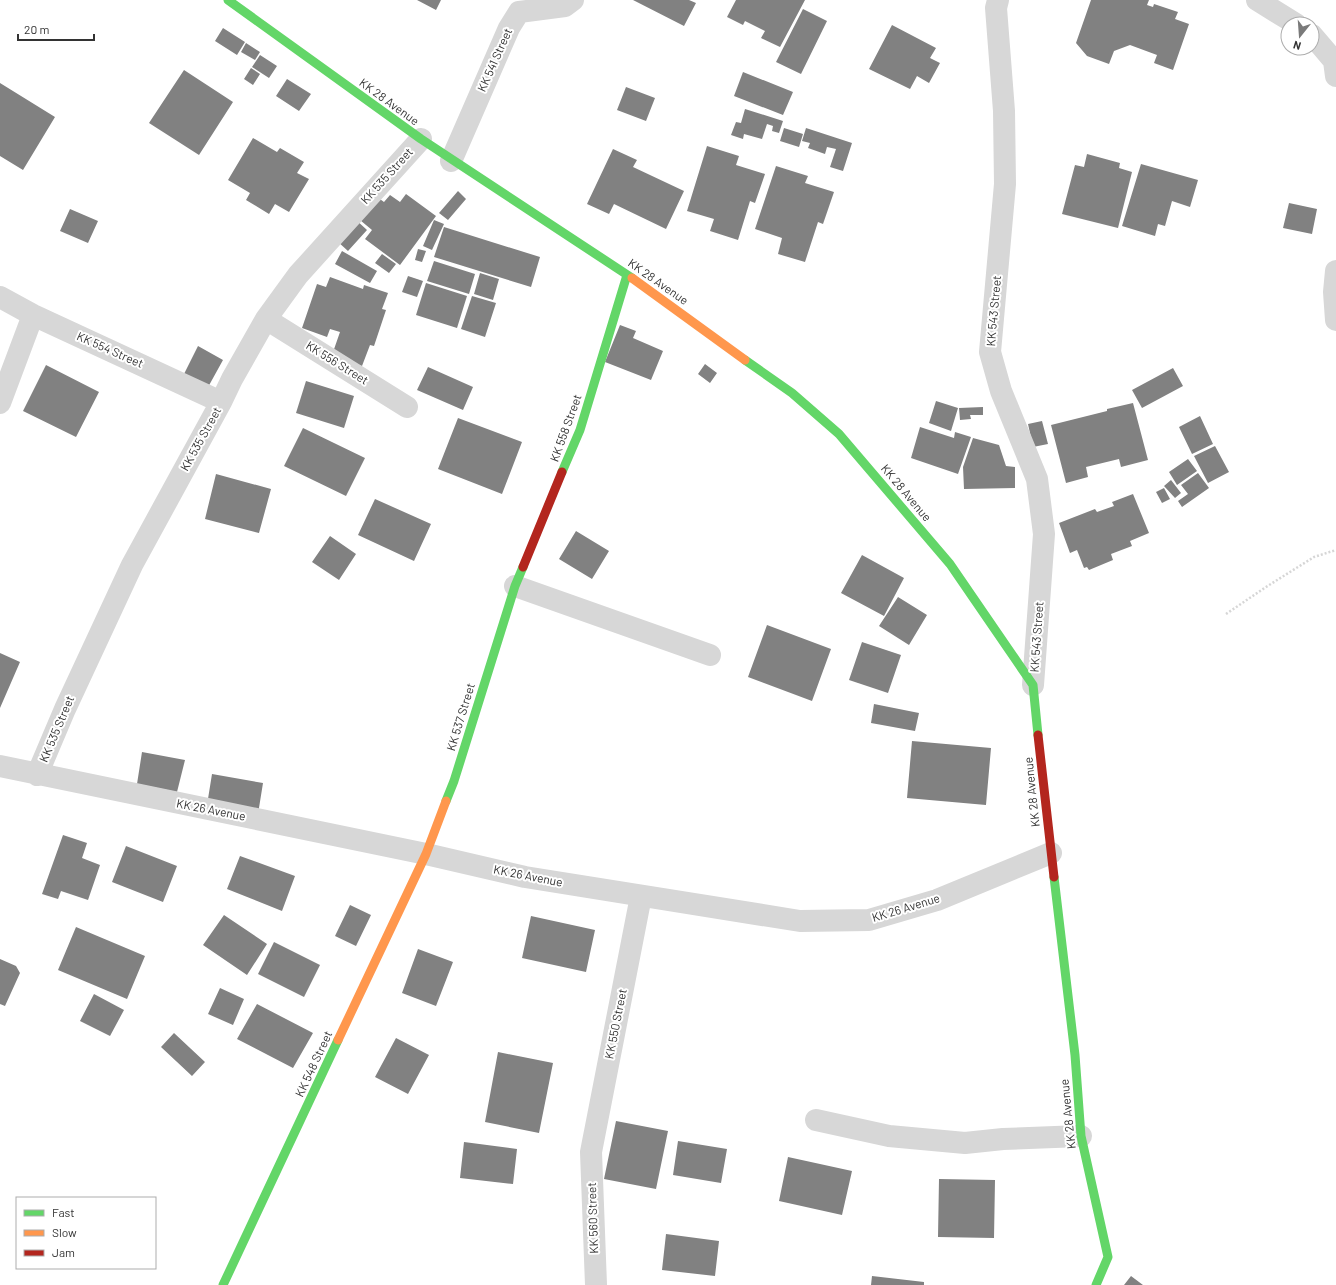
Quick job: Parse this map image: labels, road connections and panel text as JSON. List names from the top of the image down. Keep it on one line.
{"streets":{"street":["KK 541 Street","KK 28 Avenue","KK 535 Street","KK 543 Street","KK 554 Street","KK 556 Street","KK 558 Street","KK 537 Street","KK 26 Avenue","KK 550 Street","KK 548 Street","KK 560 Street"]},"crossings":[["KK 541 Street","KK 28 Avenue"],["KK 28 Avenue","KK 535 Street"],["KK 28 Avenue","KK 543 Street"],["KK 28 Avenue","KK 558 Street"],["KK 28 Avenue","KK 26 Avenue"],["KK 535 Street","KK 554 Street"],["KK 535 Street","KK 556 Street"],["KK 535 Street","KK 26 Avenue"],["KK 558 Street","KK 537 Street"],["KK 537 Street","KK 26 Avenue"],["KK 537 Street","KK 548 Street"],["KK 26 Avenue","KK 550 Street"],["KK 26 Avenue","KK 548 Street"],["KK 550 Street","KK 560 Street"]],"legend":["Fast","Slow","Jam"],"scale_bar":"20 m","north":"bottom"}
